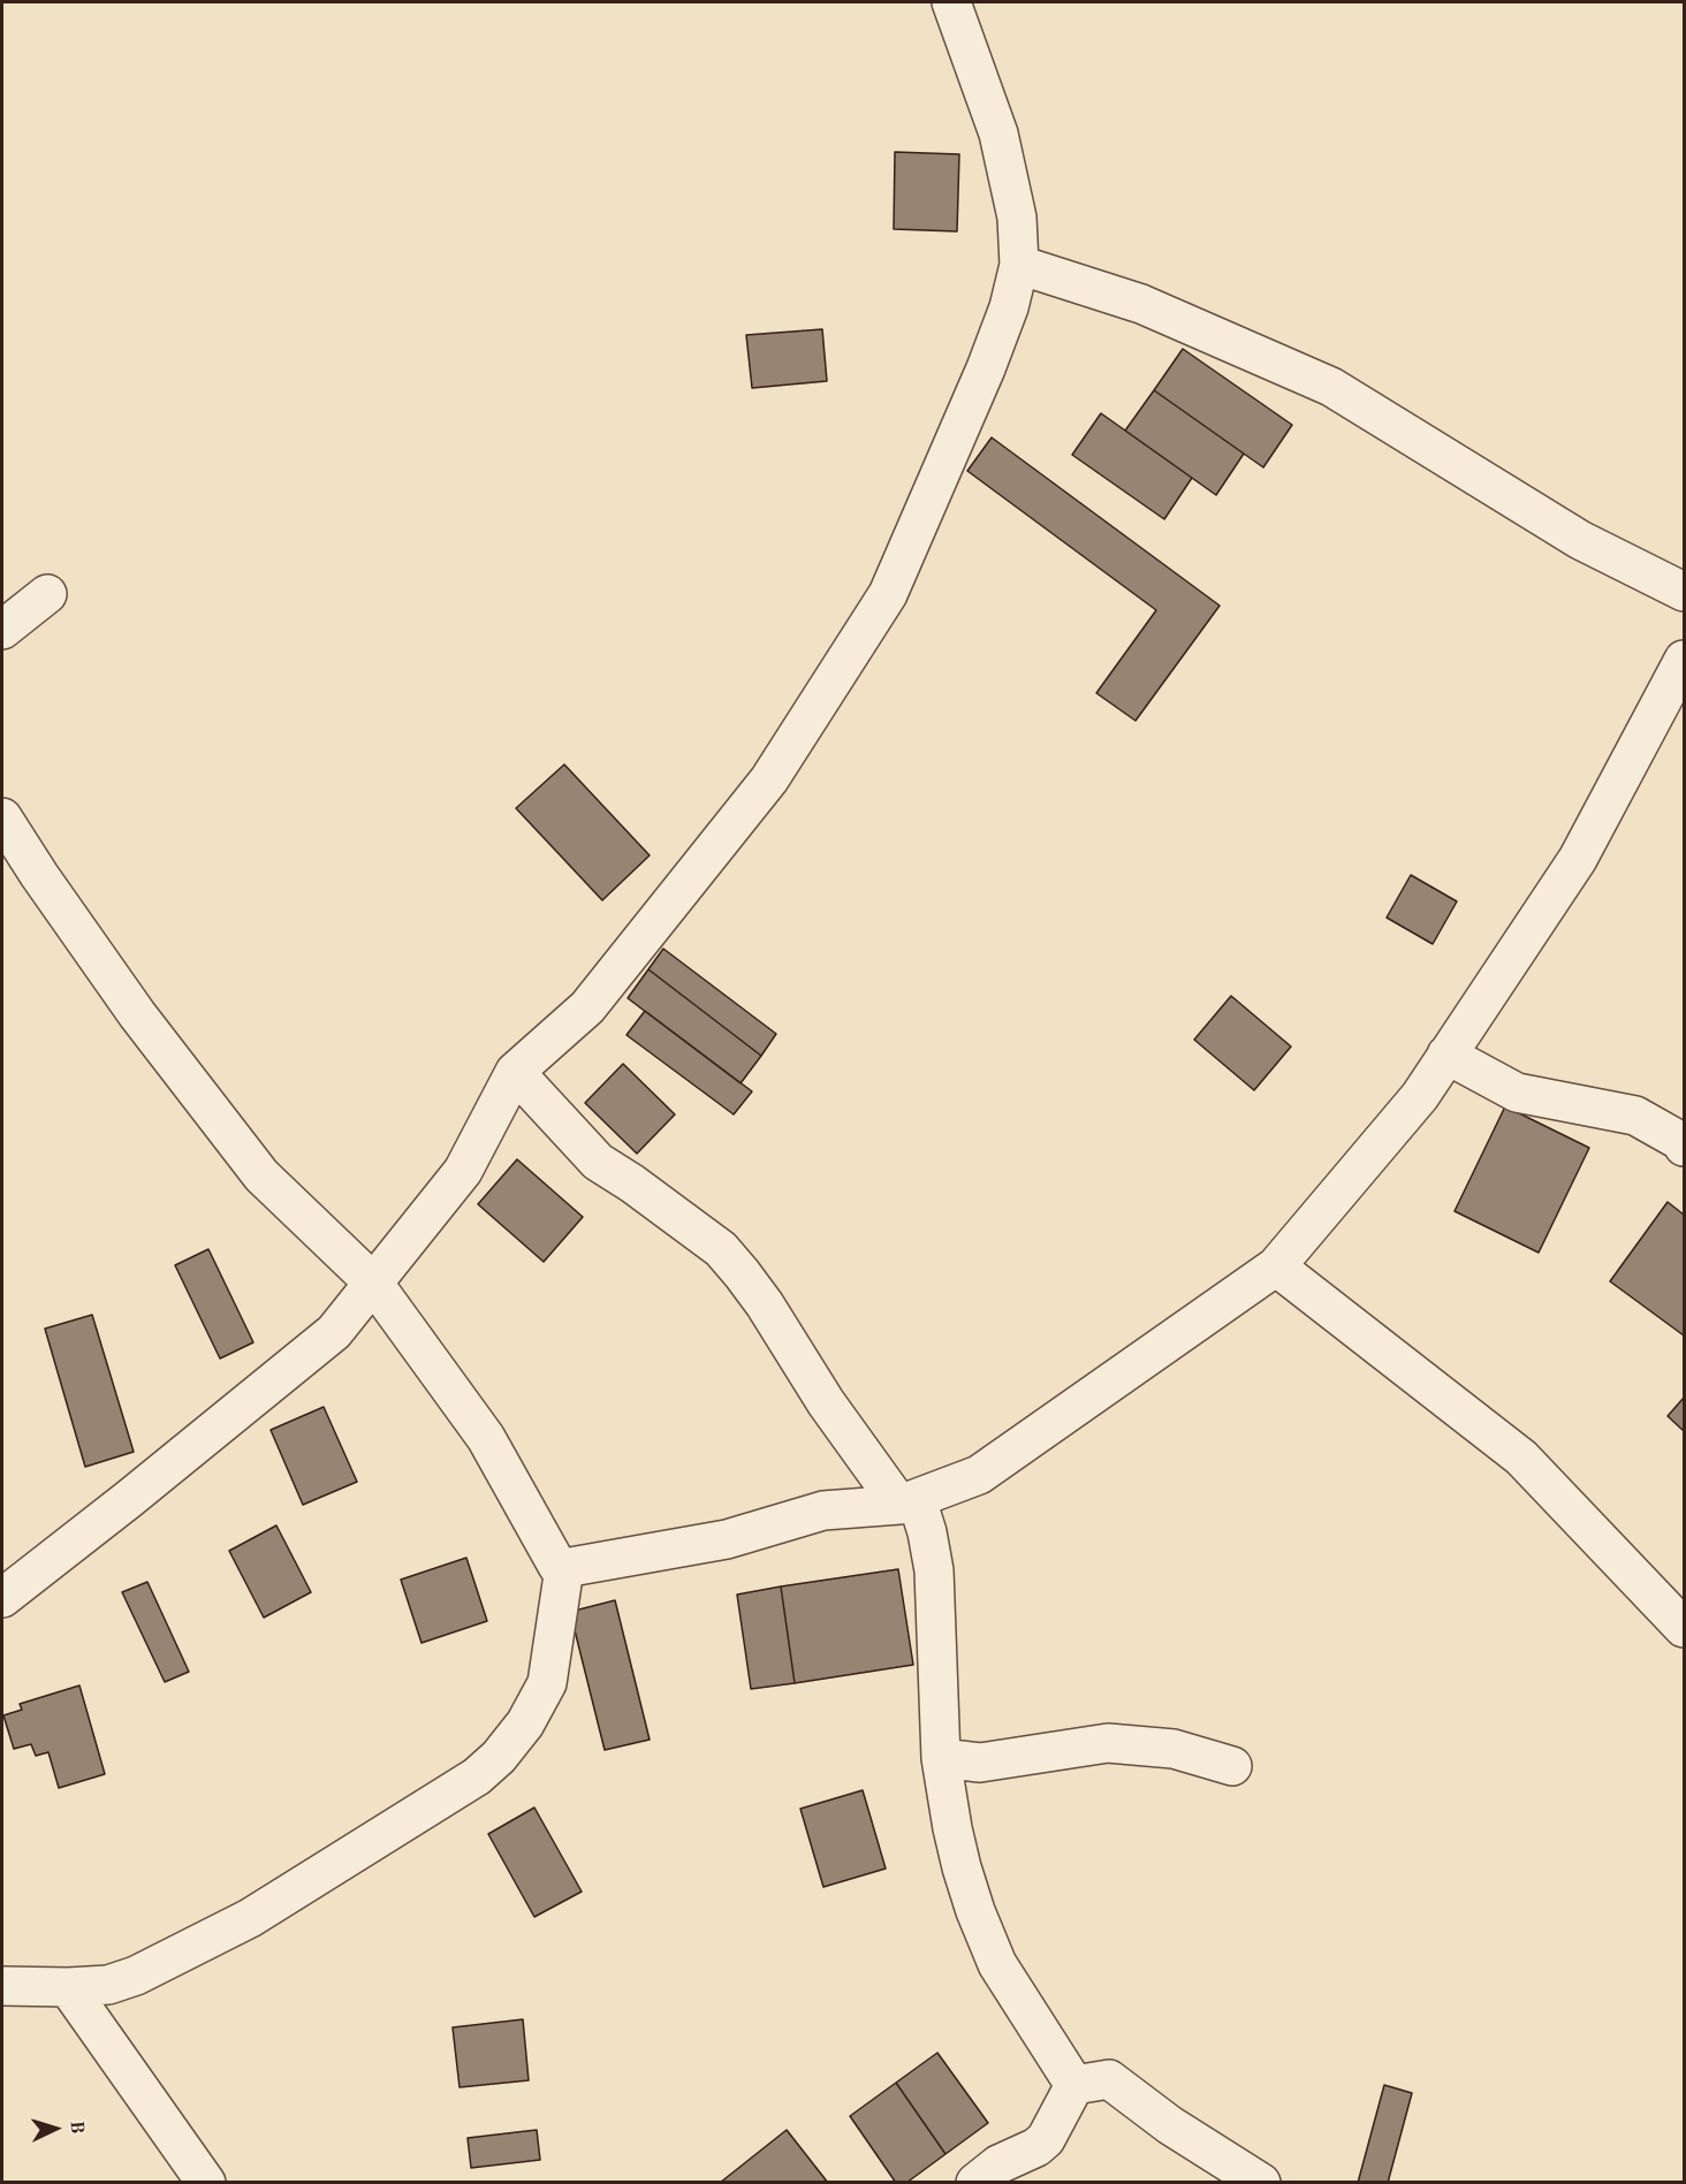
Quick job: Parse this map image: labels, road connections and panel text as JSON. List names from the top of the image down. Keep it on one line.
{"north":"right"}
